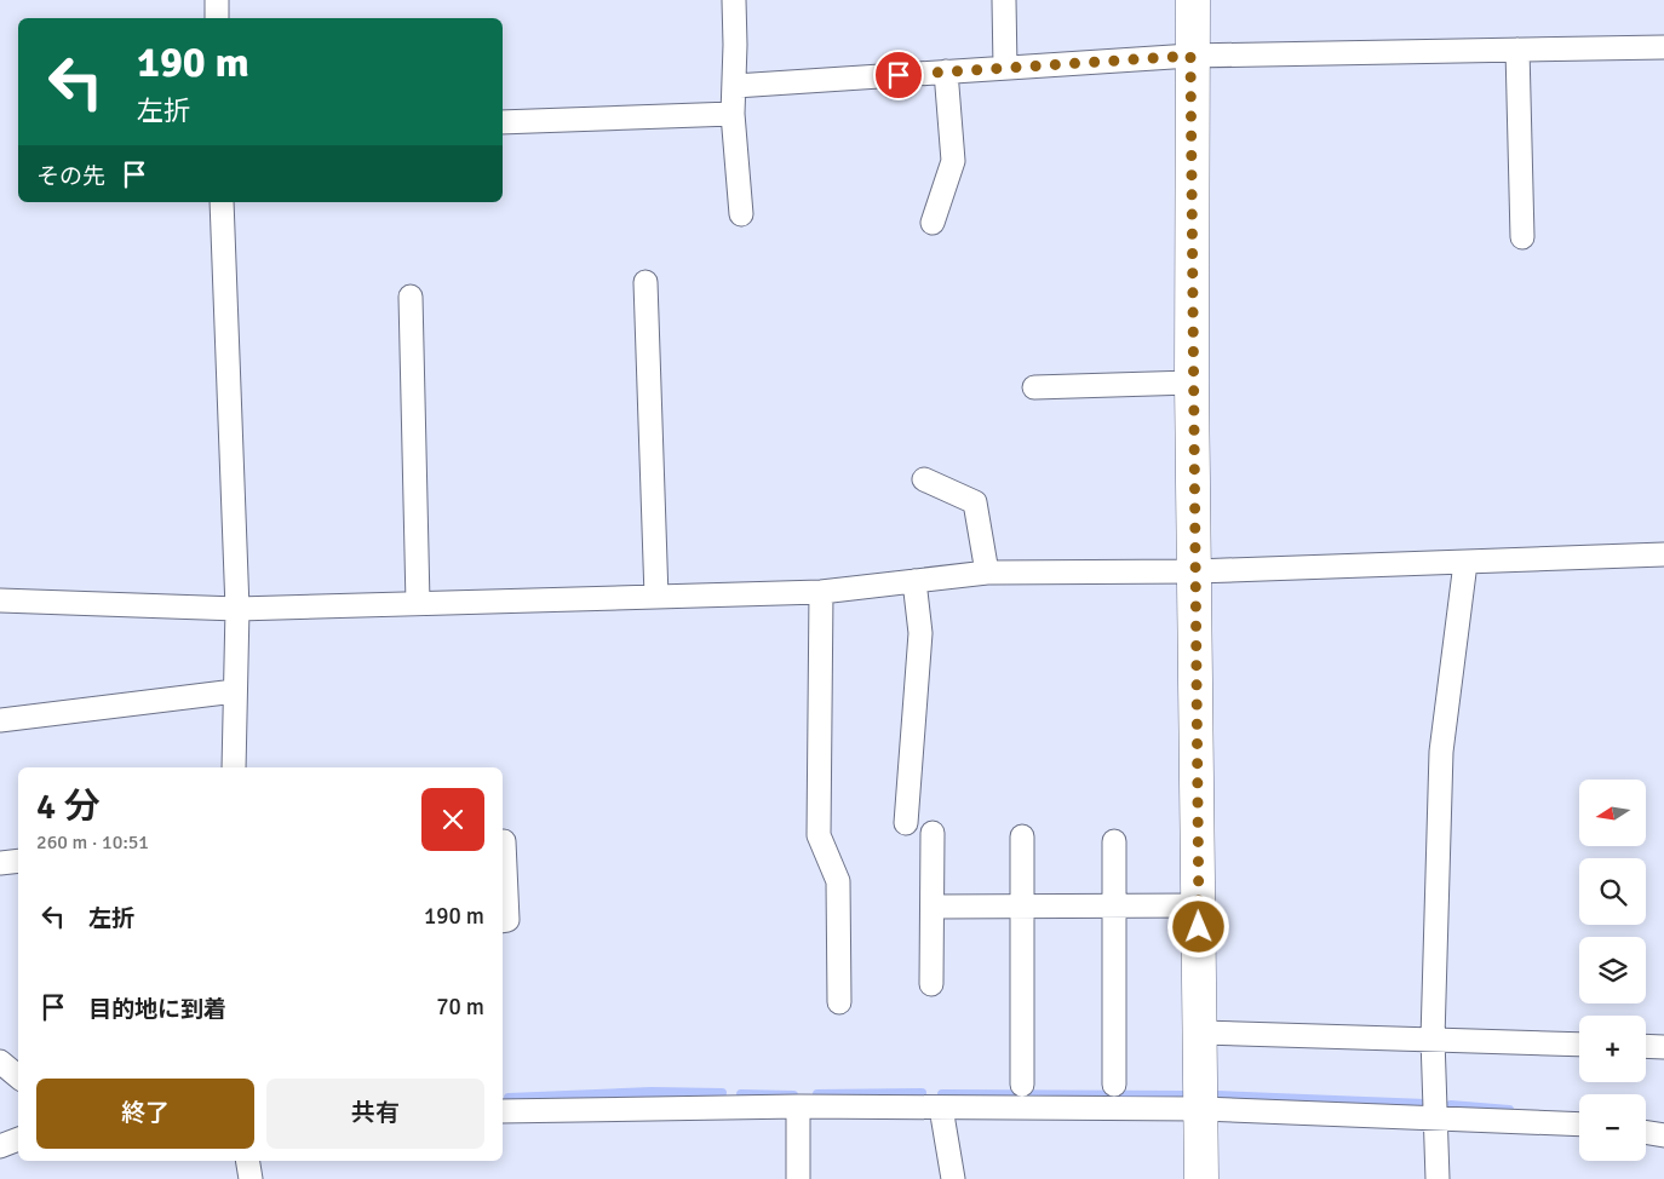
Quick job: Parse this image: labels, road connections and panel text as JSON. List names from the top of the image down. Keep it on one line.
{"north":"left","page":{"turn":["190 m","左折"],"then":"その先","heading":["4 分","260 m · 10:51"],"map_buttons":["+","−"],"list":[{"name":"左折","value":"190 m"},{"name":"目的地に到着","value":"70 m"}],"buttons":["終了","共有"]}}
